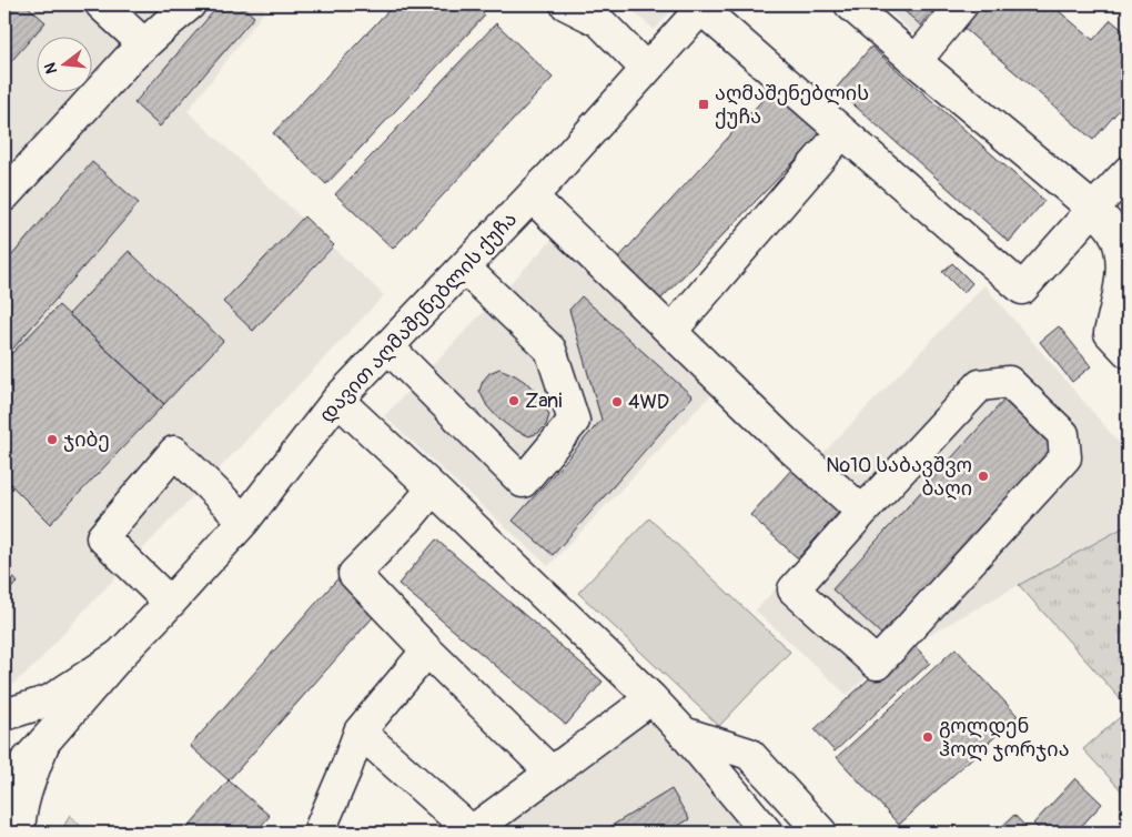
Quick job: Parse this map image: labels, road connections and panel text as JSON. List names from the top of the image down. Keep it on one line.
{"streets":{"street":["დავით აღმაშენებლის ქუჩა"]},"places":{"transit":["აღმაშენებლის ქუჩა"],"other":["Zani","4WD","ჯიბე","№10 საბავშვო ბაღი","გოლდენ ჰოლ ჯორჯია"]},"north":"left"}
